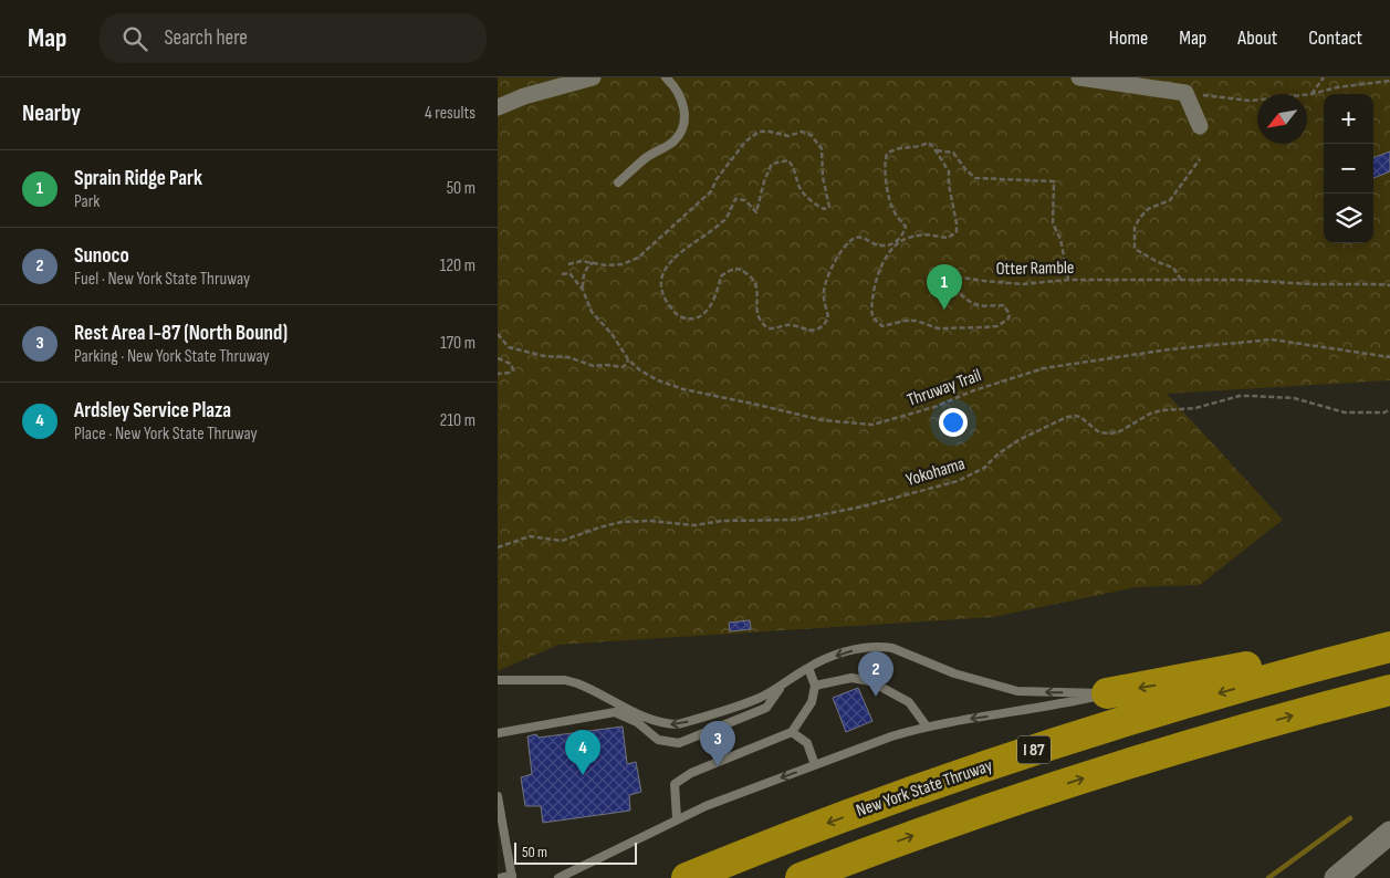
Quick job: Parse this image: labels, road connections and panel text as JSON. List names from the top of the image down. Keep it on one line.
{"streets":{"highway":["I 87","New York State Thruway"],"path":["Otter Ramble","Thruway Trail","Yokohama"]},"scale_bar":"50 m","north":"bottom left","page":{"header":"Map","search":"Search here","nav":["Home","Map","About","Contact"],"heading":["Nearby","4 results"],"map_buttons":["+","−"],"list":[{"mark":"1","name":"Sprain Ridge Park","note":"Park","value":"50 m"},{"mark":"2","name":"Sunoco","note":"Fuel · New York State Thruway","value":"120 m"},{"mark":"3","name":"Rest Area I-87 (North Bound)","note":"Parking · New York State Thruway","value":"170 m"},{"mark":"4","name":"Ardsley Service Plaza","note":"Place · New York State Thruway","value":"210 m"}],"pins":["1","2","3","4"],"scale":"50 m"}}
